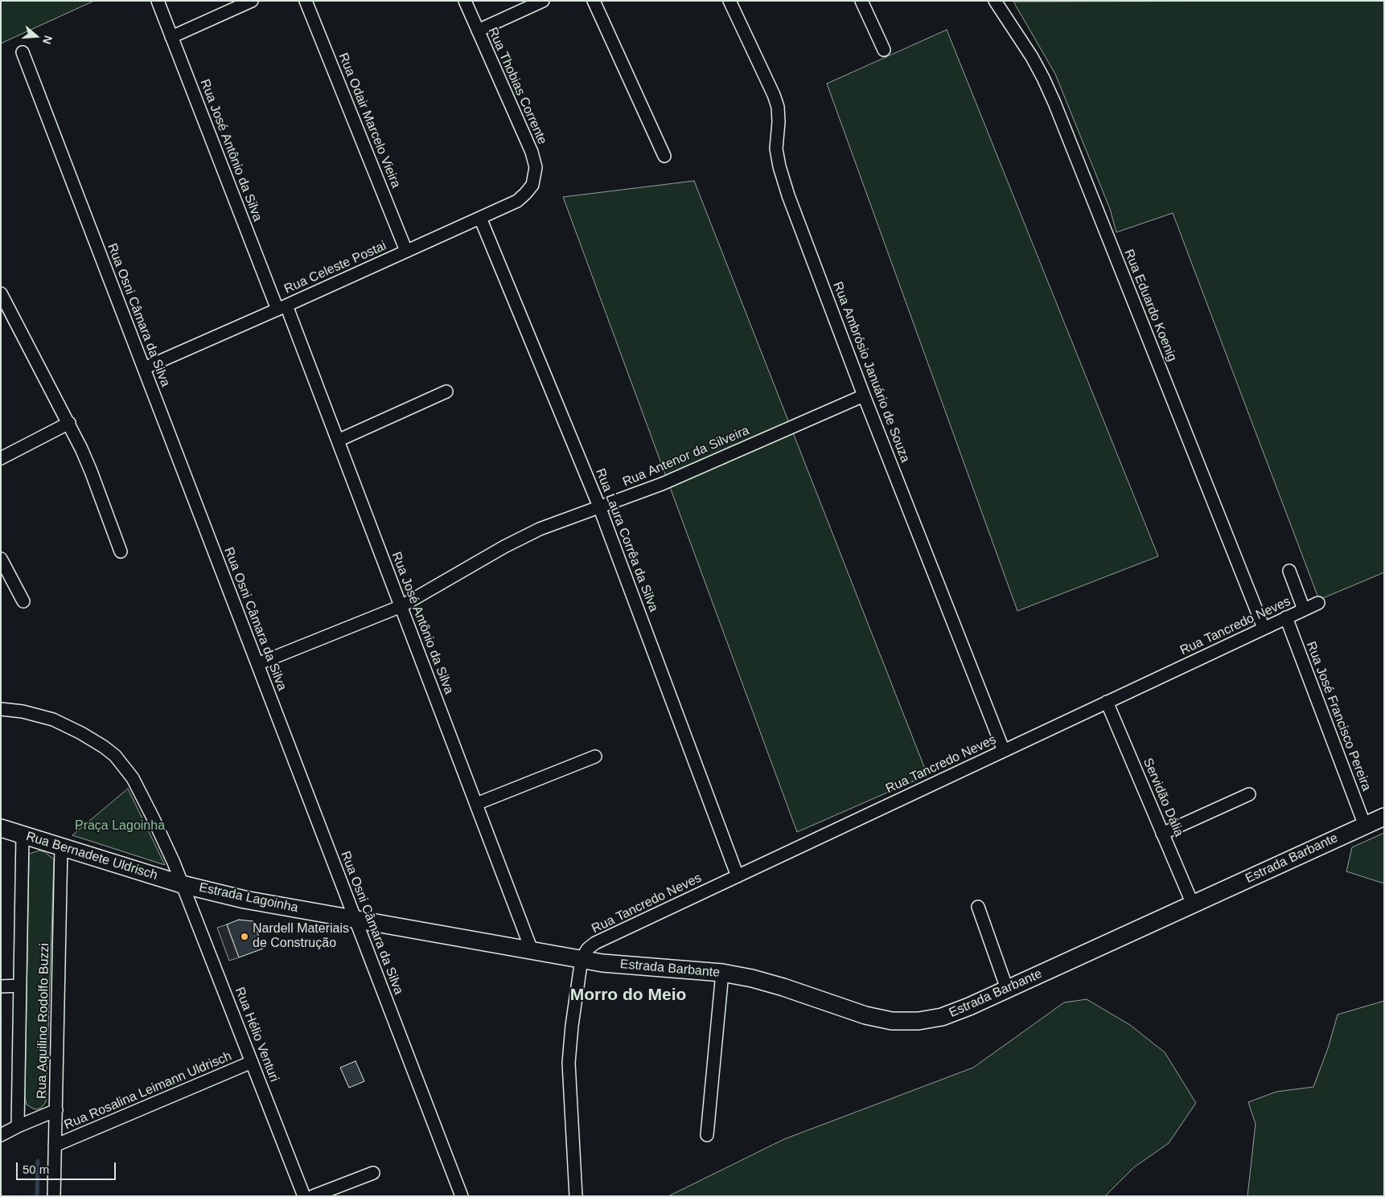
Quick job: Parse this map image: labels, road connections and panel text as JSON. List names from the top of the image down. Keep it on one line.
{"streets":{"main road":["Rua Bernadete Uldrisch","Estrada Barbante","Estrada Lagoinha"],"street":["Rua Thobias Corrente","Rua Odair Marcelo Vieira","Rua José Antônio da Silva","Rua Celeste Postai","Rua Eduardo Koenig","Rua Osni Câmara da Silva","Rua Ambrósio Januário de Souza","Rua Antenor da Silveira","Rua Laura Corrêa da Silva","Rua Tancredo Neves","Rua José Francisco Pereira","Servidão Dália","Rua Aquilino Rodolfo Buzzi","Rua Hélio Venturi","Rua Rosalina Leimann Uldrisch"]},"crossings":[["Rua Thobias Corrente","Rua Celeste Postai"],["Rua Odair Marcelo Vieira","Rua Celeste Postai"],["Rua José Antônio da Silva","Rua Celeste Postai"],["Rua José Antônio da Silva","Rua Antenor da Silveira"],["Rua José Antônio da Silva","Estrada Lagoinha"],["Rua Celeste Postai","Rua Osni Câmara da Silva"],["Rua Celeste Postai","Rua Laura Corrêa da Silva"],["Rua Eduardo Koenig","Rua Tancredo Neves"],["Rua Osni Câmara da Silva","Rua Antenor da Silveira"],["Rua Osni Câmara da Silva","Estrada Lagoinha"],["Rua Ambrósio Januário de Souza","Rua Antenor da Silveira"],["Rua Ambrósio Januário de Souza","Rua Tancredo Neves"],["Rua Antenor da Silveira","Rua Laura Corrêa da Silva"],["Rua Laura Corrêa da Silva","Rua Tancredo Neves"],["Rua Tancredo Neves","Rua José Francisco Pereira"],["Rua Tancredo Neves","Servidão Dália"],["Rua Tancredo Neves","Estrada Barbante"],["Rua Tancredo Neves","Estrada Lagoinha"],["Rua José Francisco Pereira","Estrada Barbante"],["Servidão Dália","Estrada Barbante"],["Rua Bernadete Uldrisch","Estrada Lagoinha"],["Rua Bernadete Uldrisch","Rua Aquilino Rodolfo Buzzi"],["Rua Bernadete Uldrisch","Rua Hélio Venturi"],["Estrada Barbante","Estrada Lagoinha"],["Estrada Lagoinha","Rua Hélio Venturi"],["Rua Aquilino Rodolfo Buzzi","Rua Rosalina Leimann Uldrisch"],["Rua Hélio Venturi","Rua Rosalina Leimann Uldrisch"]],"districts":["Morro do Meio"],"parks":["Praça Lagoinha"],"places":["Nardell Materiais de Construção"],"scale_bar":"50 m","north":"right"}
